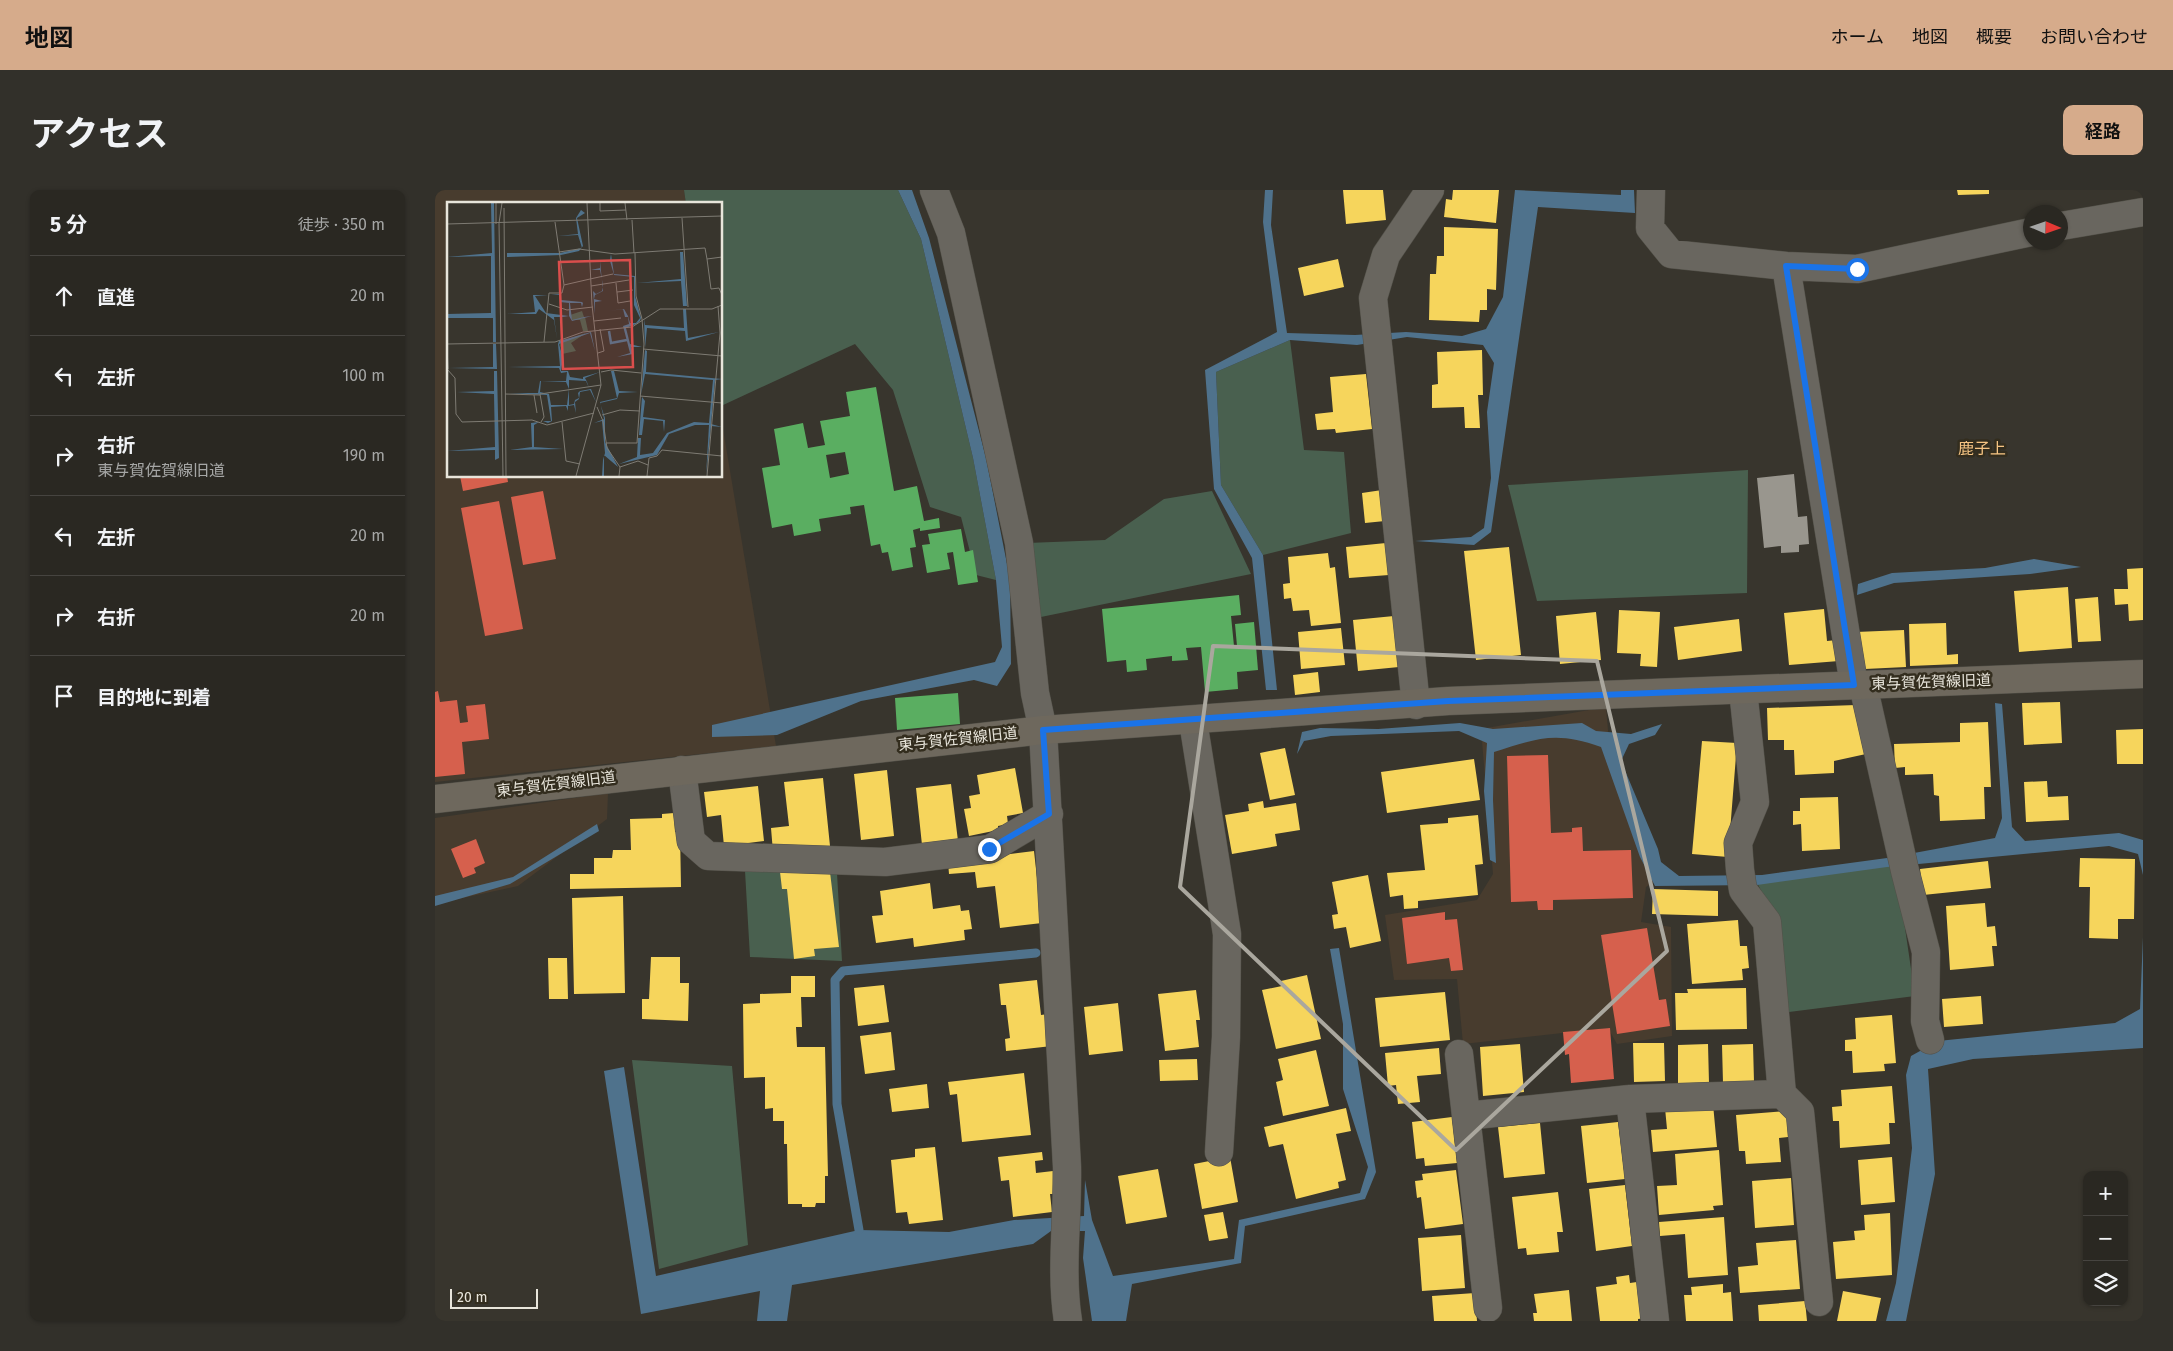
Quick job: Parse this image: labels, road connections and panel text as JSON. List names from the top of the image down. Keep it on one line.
{"streets":{"main road":["東与賀佐賀線旧道"]},"districts":["鹿子上"],"scale_bar":"20 m","north":"right","page":{"header":"地図","nav":["ホーム","地図","概要","お問い合わせ"],"title":"アクセス","buttons":"経路","heading":["5 分","徒歩 · 350 m"],"list":[["直進","20 m"],["左折","100 m"],["右折","東与賀佐賀線旧道","190 m"],["左折","20 m"],["右折","20 m"],"目的地に到着"],"map_buttons":["+","−"],"scale":"20 m"}}
